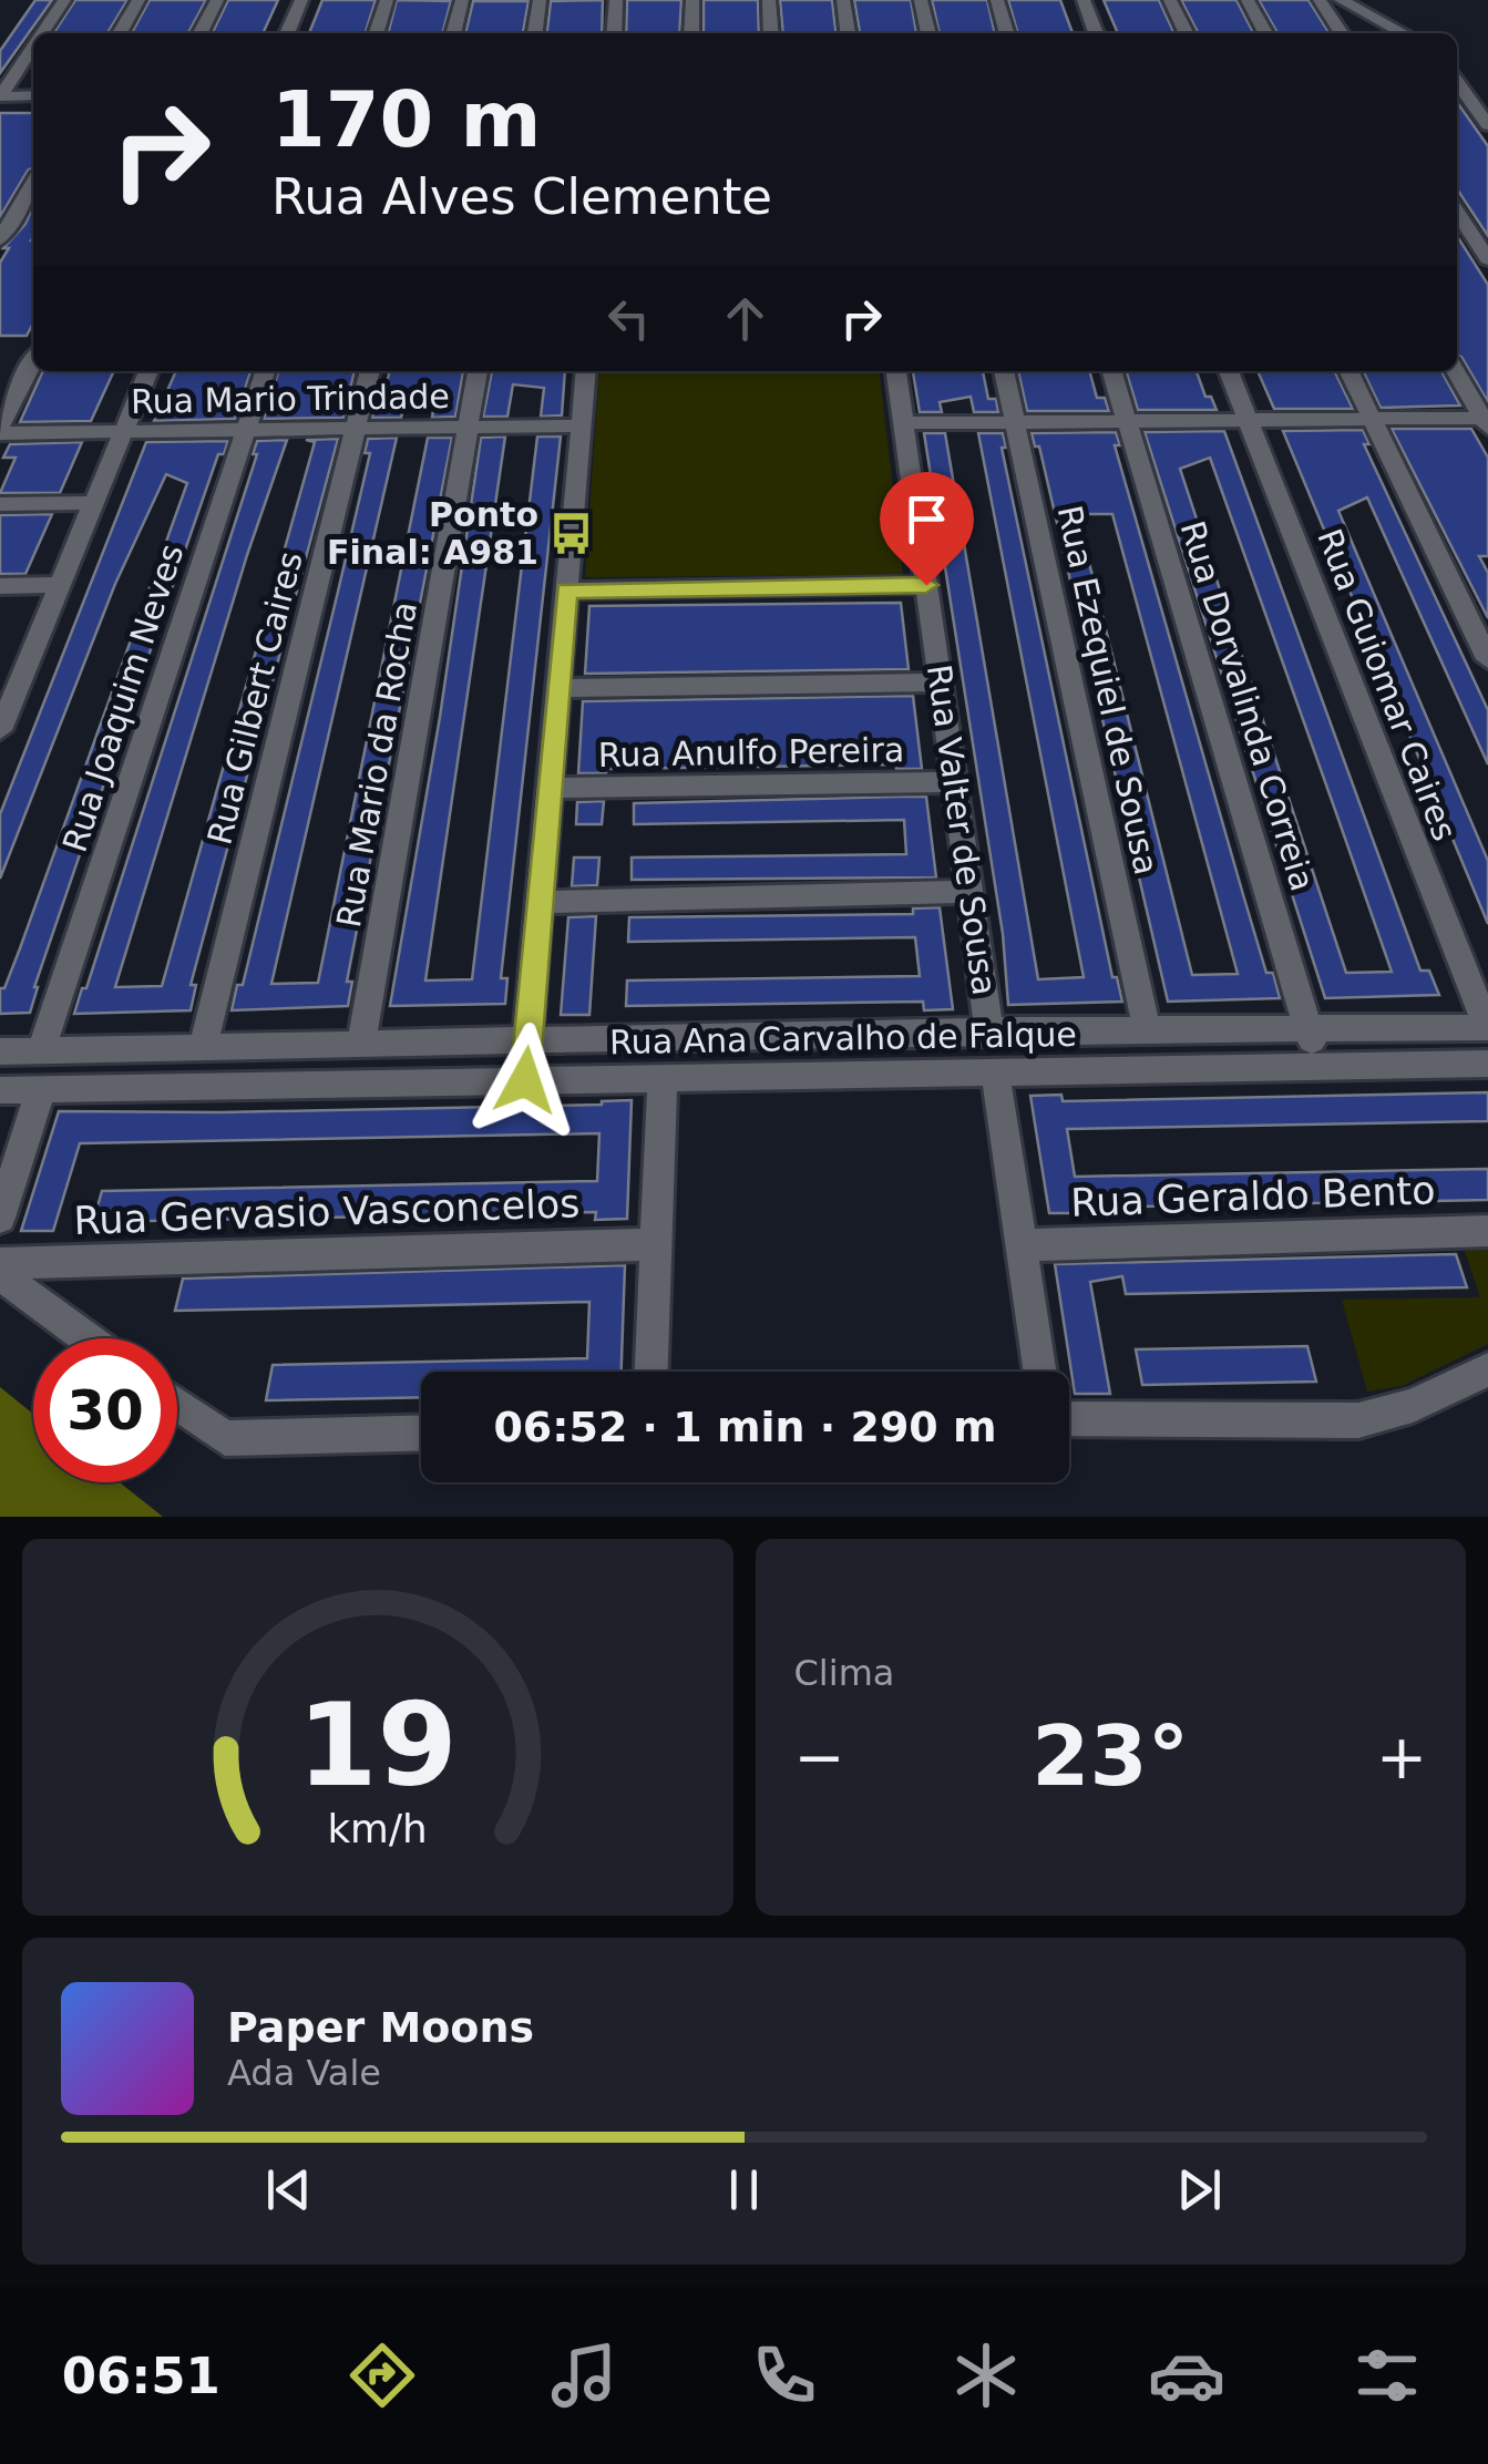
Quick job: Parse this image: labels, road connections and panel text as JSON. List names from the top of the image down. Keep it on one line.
{"streets":{"street":["Rua Mario Trindade","Rua Guiomar Caires","Rua Ezequiel de Sousa","Rua Joaquim Neves","Rua Gilbert Caires","Rua Dorvalinda Correia","Rua Anulfo Pereira","Rua Mario da Rocha","Rua Valter de Sousa","Rua Ana Carvalho de Falque","Rua Geraldo Bento","Rua Gervasio Vasconcelos"]},"crossings":[["Rua Mario Trindade","Rua Joaquim Neves"],["Rua Mario Trindade","Rua Gilbert Caires"],["Rua Mario Trindade","Rua Mario da Rocha"],["Rua Guiomar Caires","Rua Ana Carvalho de Falque"],["Rua Ezequiel de Sousa","Rua Ana Carvalho de Falque"],["Rua Joaquim Neves","Rua Ana Carvalho de Falque"],["Rua Gilbert Caires","Rua Ana Carvalho de Falque"],["Rua Dorvalinda Correia","Rua Ana Carvalho de Falque"],["Rua Anulfo Pereira","Rua Valter de Sousa"],["Rua Mario da Rocha","Rua Ana Carvalho de Falque"],["Rua Valter de Sousa","Rua Ana Carvalho de Falque"]],"places":{"bus stop":["Ponto Final: A981"]},"page":{"turn":["170 m","Rua Alves Clemente"],"limit":"30","trip":"06:52 · 1 min · 290 m","tile":"Clima","heat":["−","23°","+"],"song":["Paper Moons","Ada Vale"],"tabs":"06:51","gauge":["19","km/h"]}}
